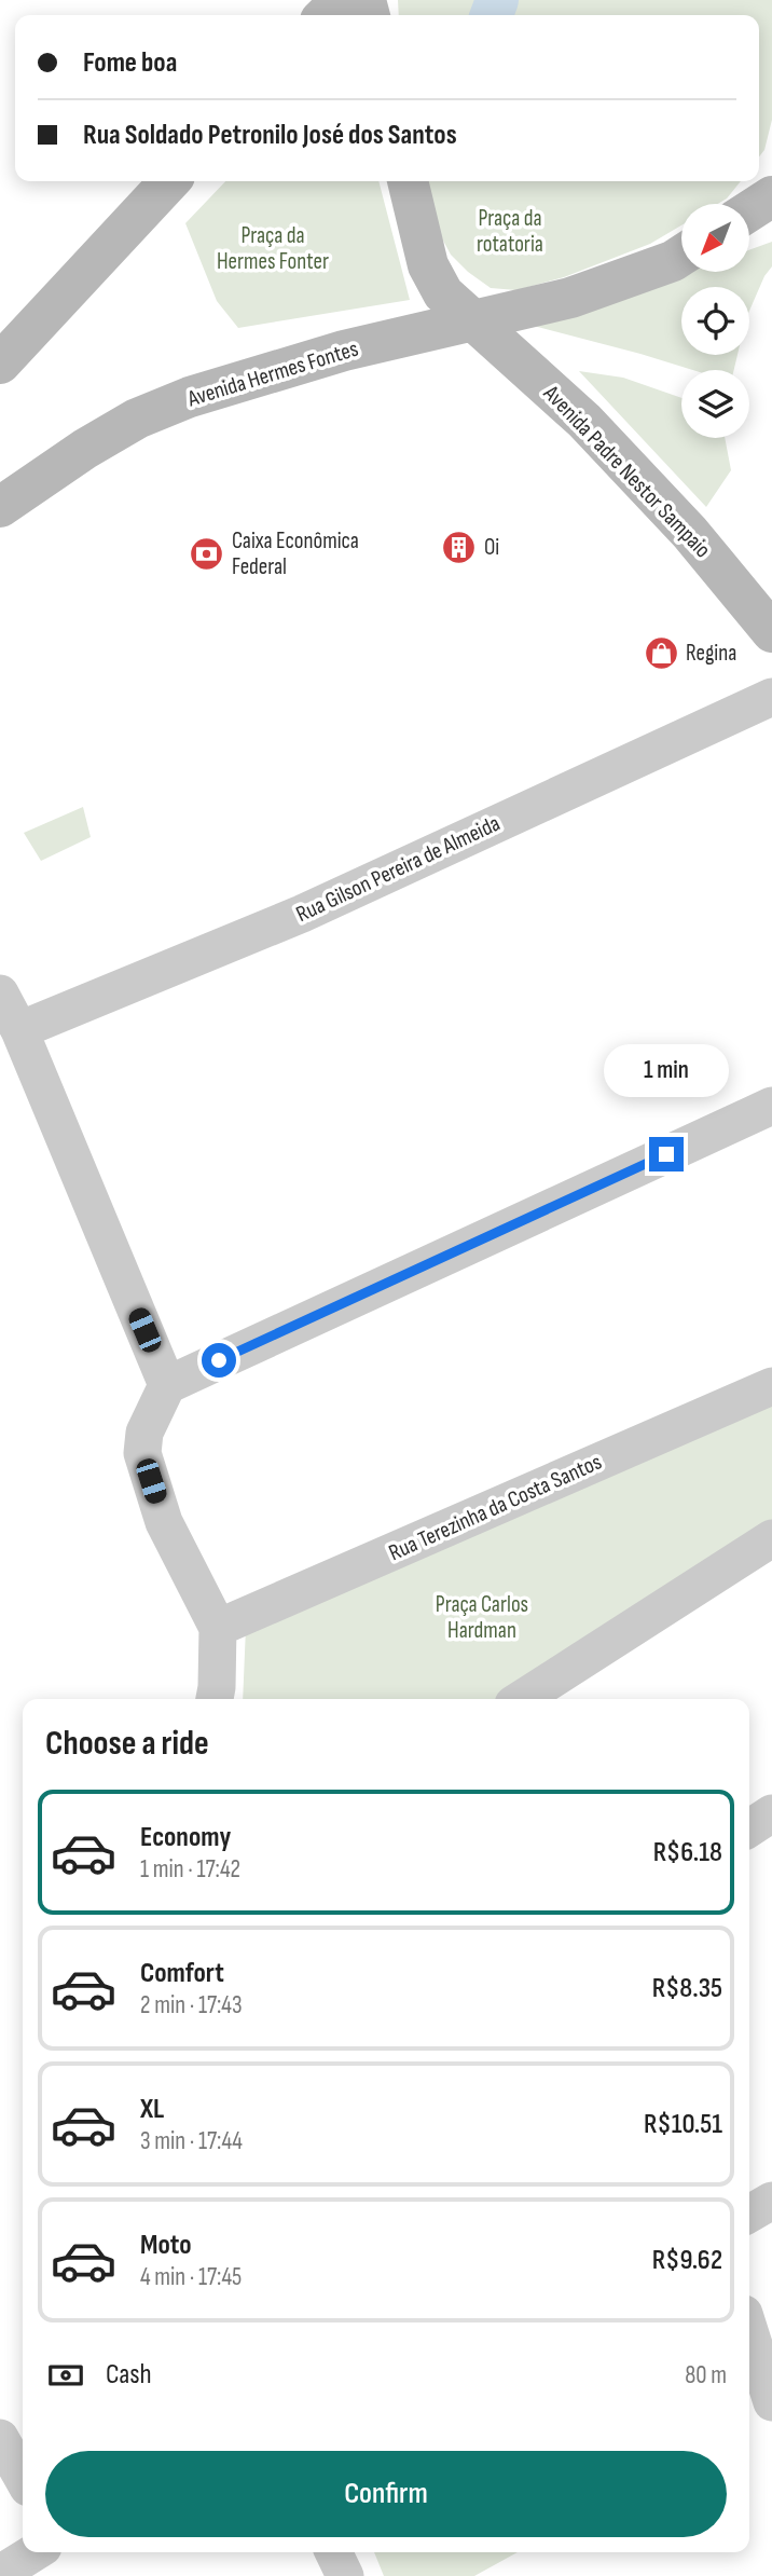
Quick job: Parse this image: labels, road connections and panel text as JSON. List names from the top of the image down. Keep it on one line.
{"streets":{"main road":["Avenida Hermes Fontes","Avenida Padre Nestor Sampaio"],"street":["Rua Gilson Pereira de Almeida","Rua Terezinha da Costa Santos"]},"crossings":[["Avenida Hermes Fontes","Avenida Padre Nestor Sampaio"]],"parks":["Praça da rotatoria","Praça da Hermes Fonter","Praça Carlos Hardman"],"places":{"building":["Oi"],"bank":["Caixa Econômica Federal"],"shop":["Regina"]},"north":"bottom left","page":{"banner":["Fome boa","Rua Soldado Petronilo José dos Santos"],"bubble":"1 min","heading":"Choose a ride","list":[{"name":"Economy","note":"1 min · 17:42","value":"R$6.18"},{"name":"Comfort","note":"2 min · 17:43","value":"R$8.35"},{"name":"XL","note":"3 min · 17:44","value":"R$10.51"},{"name":"Moto","note":"4 min · 17:45","value":"R$9.62"}],"pay":["Cash","80 m"],"buttons":"Confirm"}}
